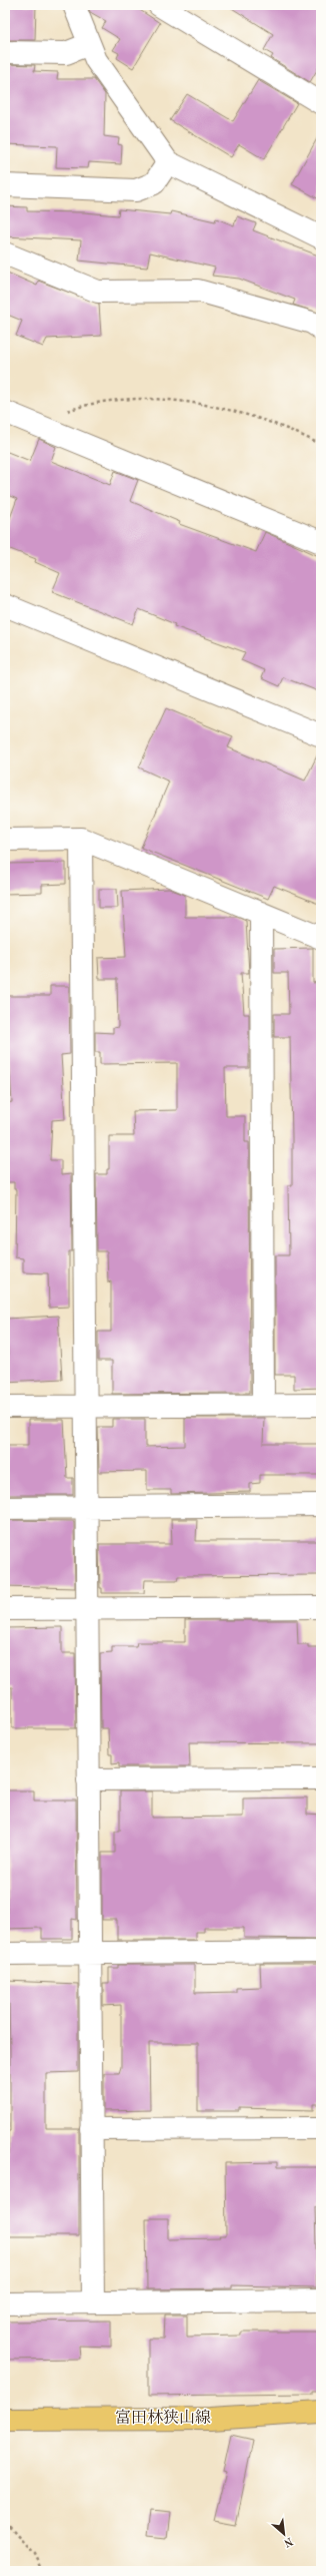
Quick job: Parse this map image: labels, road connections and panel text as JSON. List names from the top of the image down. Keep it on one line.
{"streets":{"main road":["富田林狭山線"]},"north":"bottom right"}
